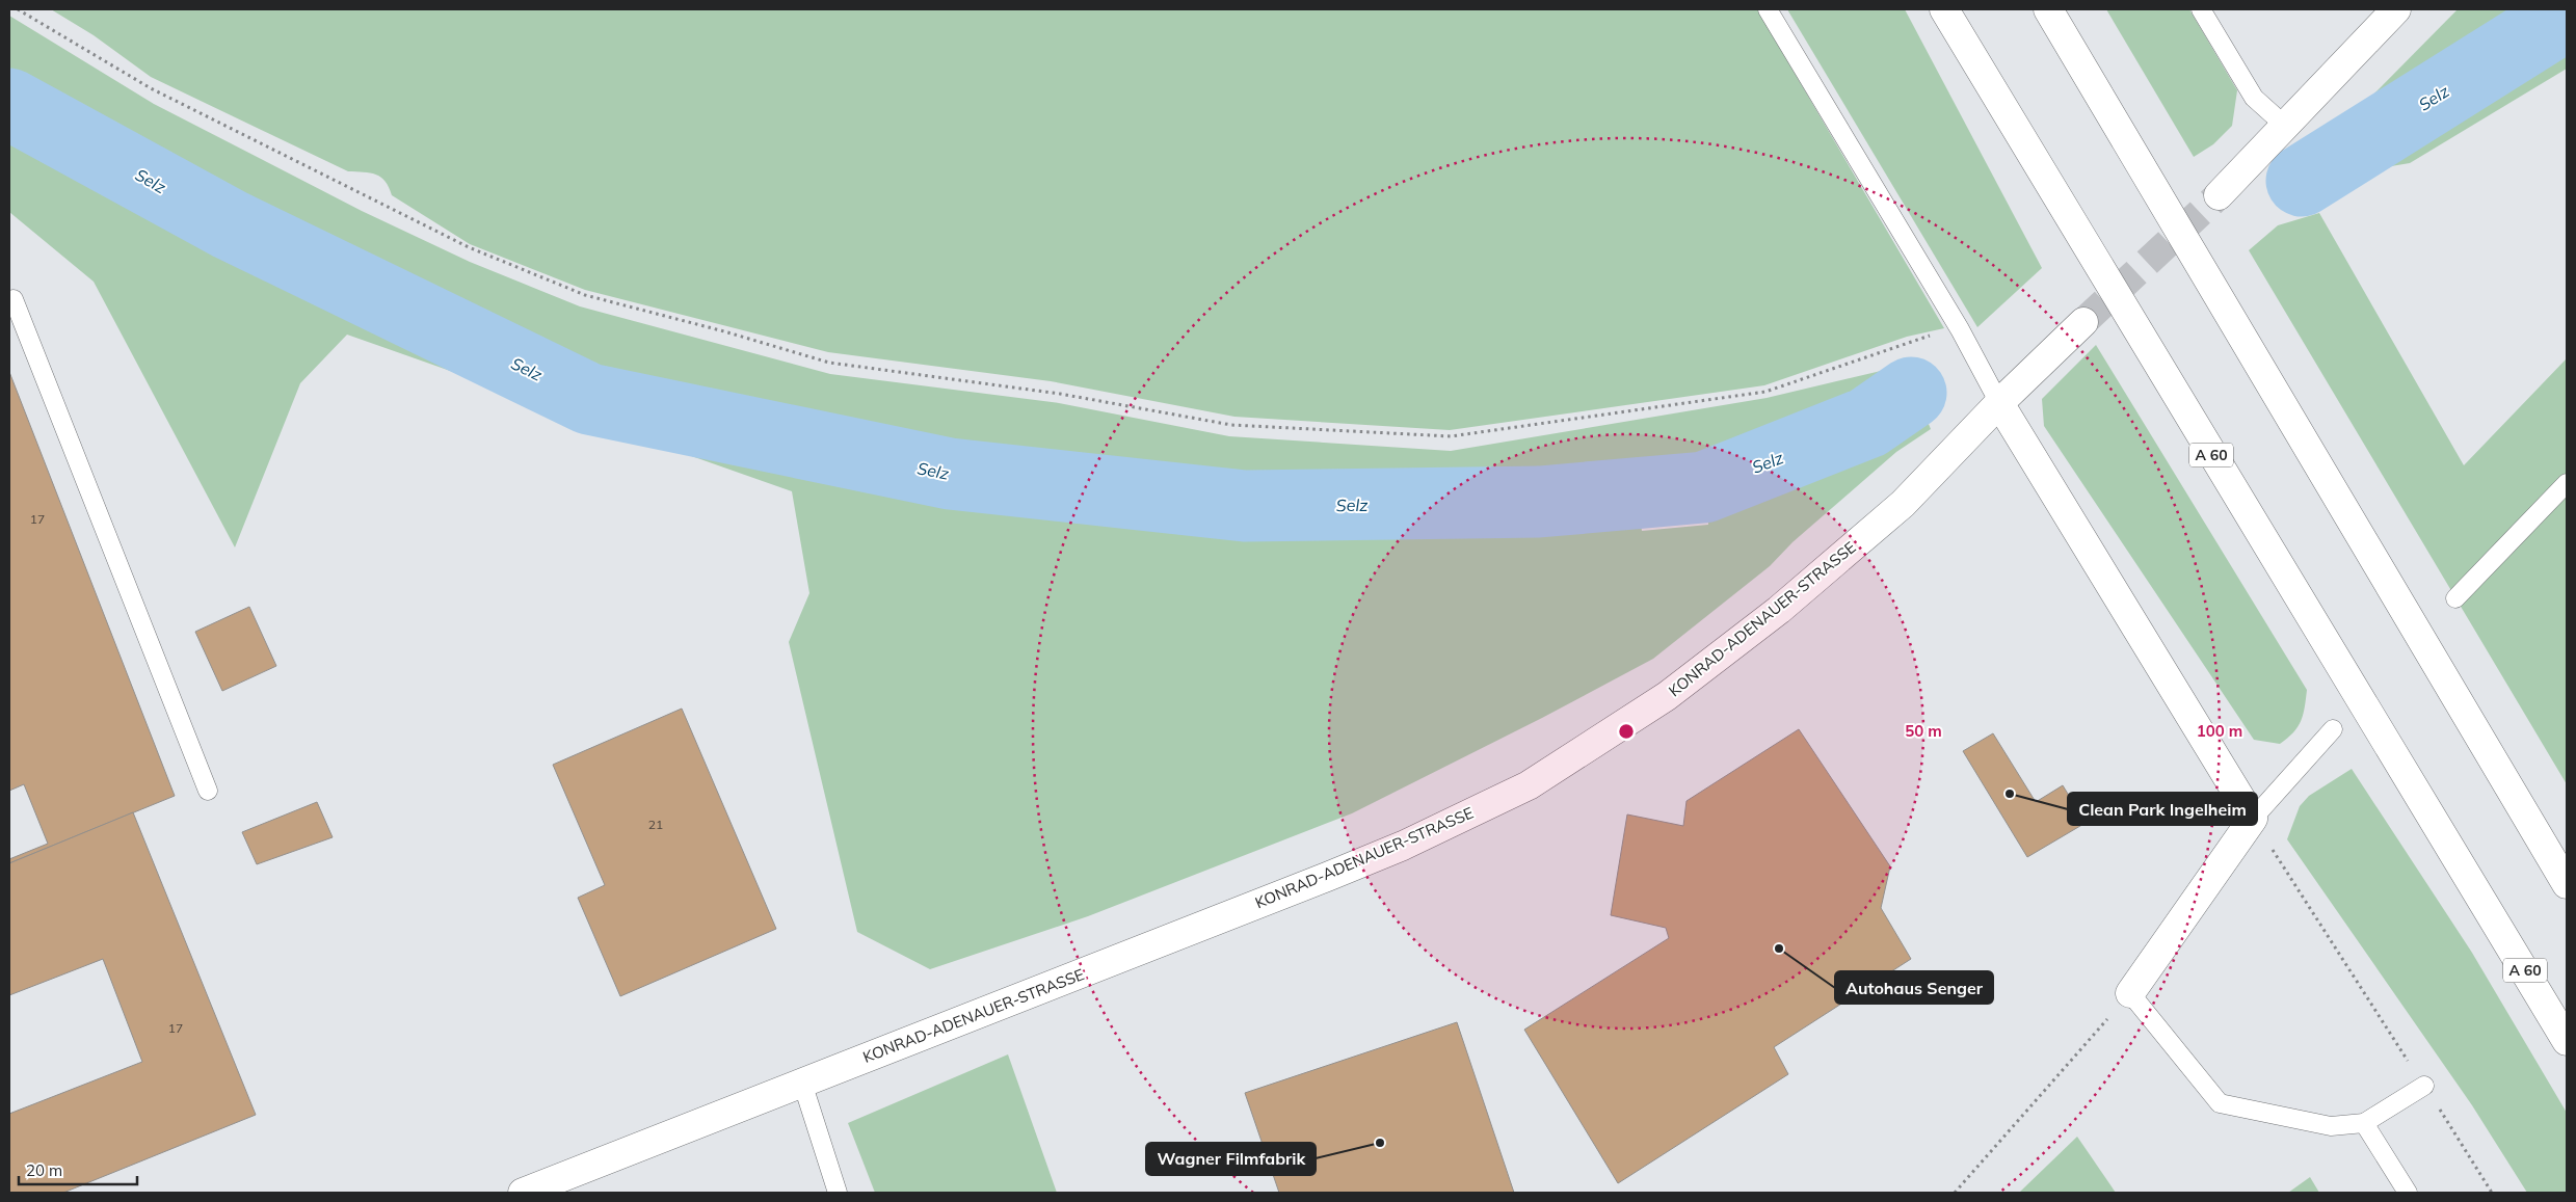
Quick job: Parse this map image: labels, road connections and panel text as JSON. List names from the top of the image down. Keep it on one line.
{"streets":{"main road":["A 60","KONRAD-ADENAUER-STRASSE"]},"water":["Selz"],"places":["Clean Park Ingelheim","Autohaus Senger","Wagner Filmfabrik"],"house_numbers":["17","21","17"],"scale_bar":"20 m","rings":["50 m","100 m"]}
